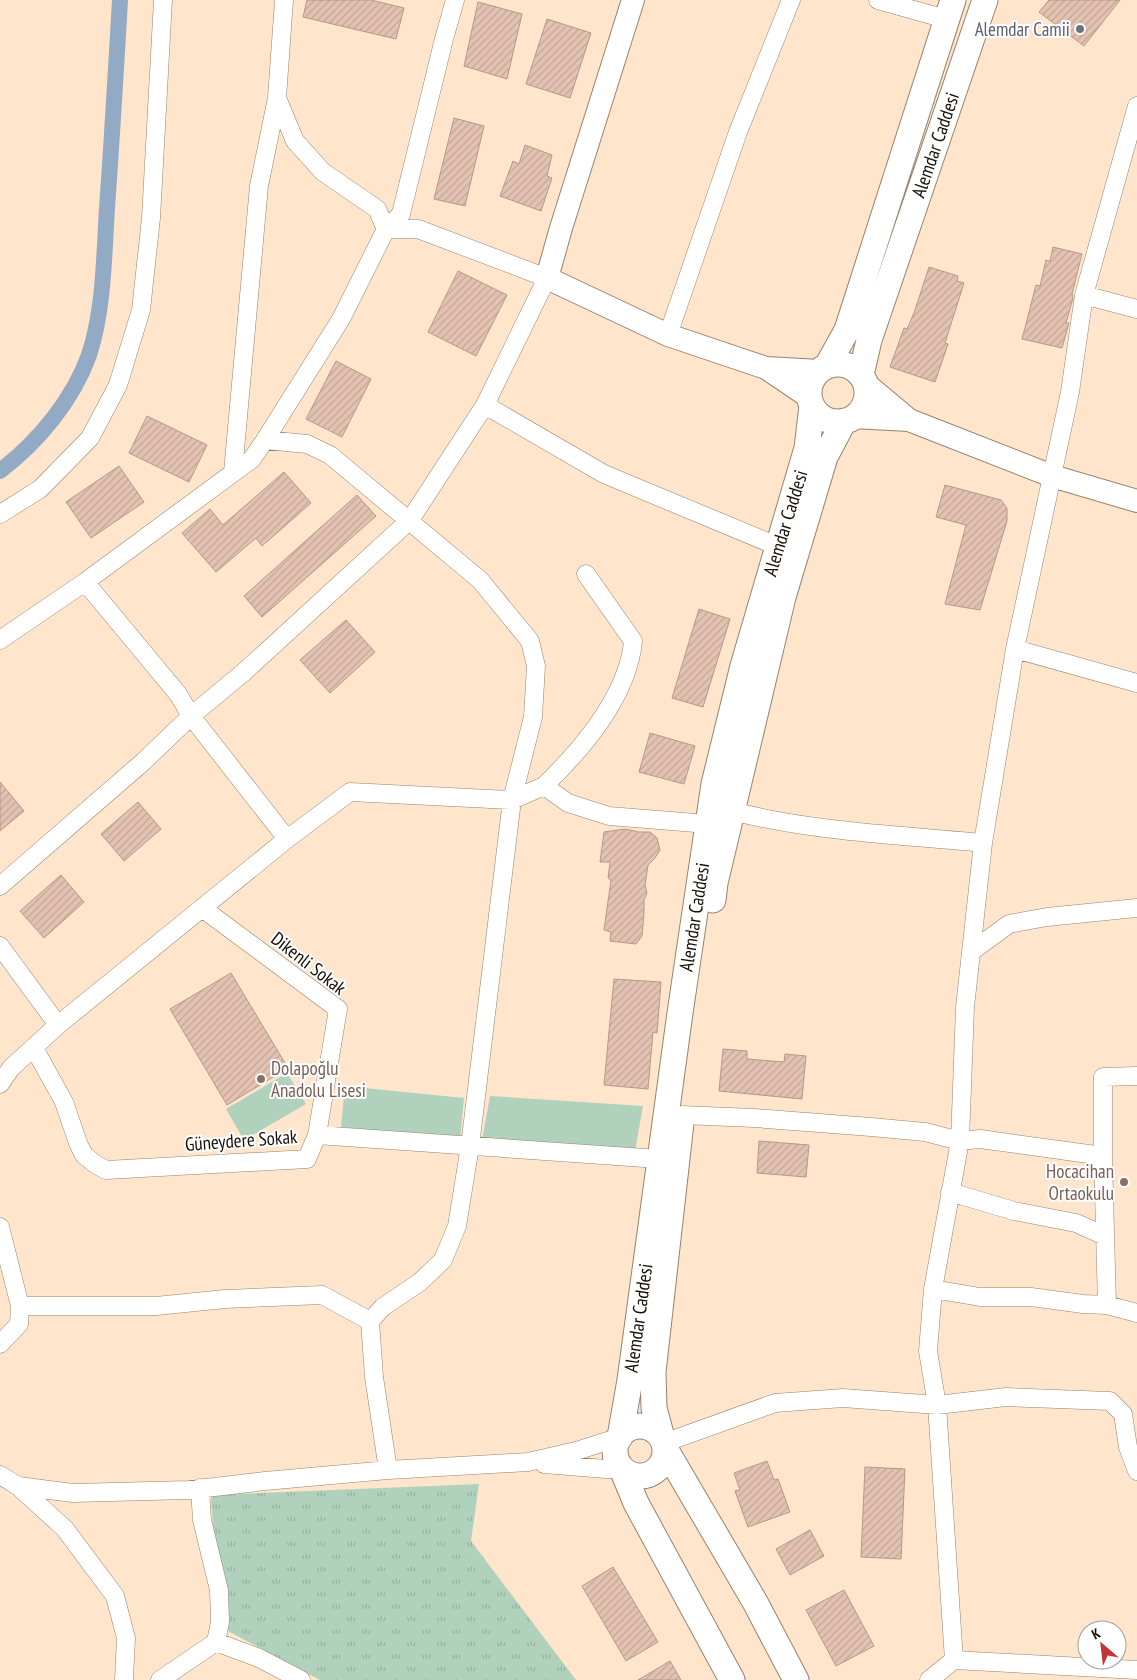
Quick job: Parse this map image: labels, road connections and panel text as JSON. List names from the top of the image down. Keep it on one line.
{"streets":{"main road":["Alemdar Caddesi"],"street":["Dikenli Sokak","Güneydere Sokak"]},"crossings":[["Alemdar Caddesi","Güneydere Sokak"],["Dikenli Sokak","Güneydere Sokak"]],"places":["Alemdar Camii","Dolapoğlu Anadolu Lisesi","Hocacihan Ortaokulu"],"north":"top left"}
